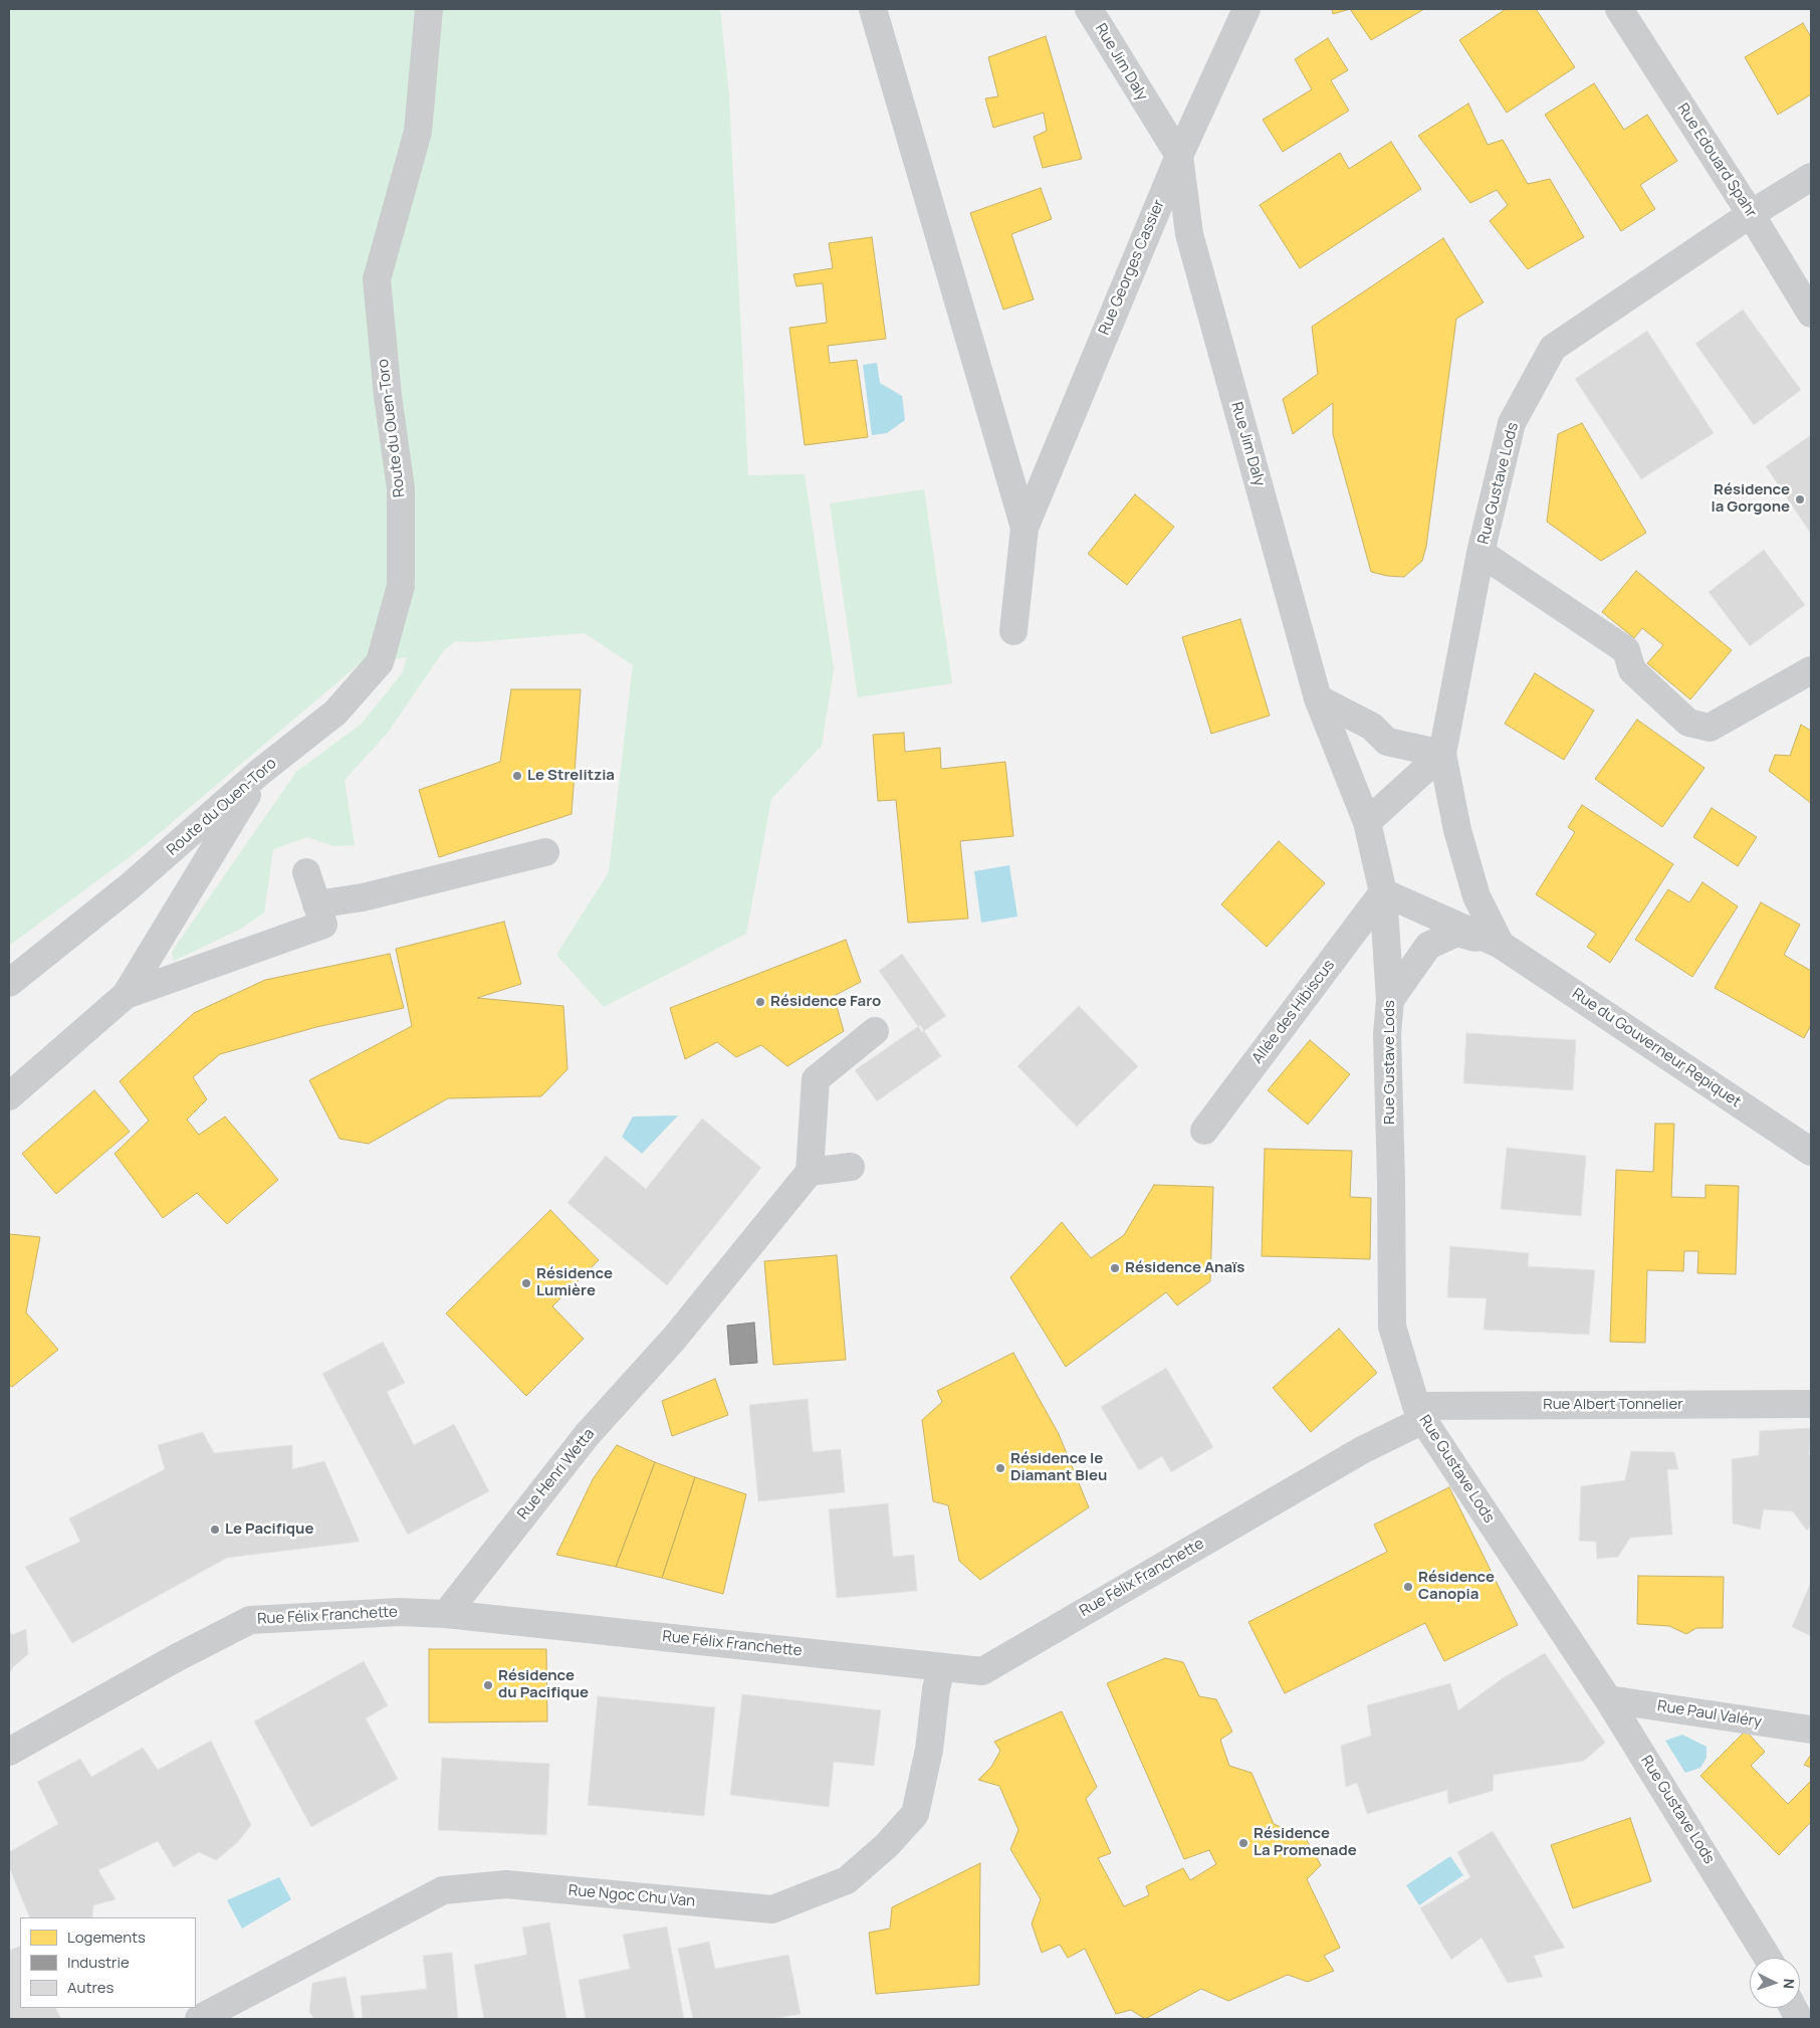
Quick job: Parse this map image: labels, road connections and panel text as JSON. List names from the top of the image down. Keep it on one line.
{"streets":{"street":["Rue Jim Daly","Rue Edouard Spahr","Rue Georges Cassier","Route du Ouen-Toro","Rue Gustave Lods","Allée des Hibiscus","Rue du Gouverneur Repiquet","Rue Albert Tonnelier","Rue Henri Wetta","Rue Félix Franchette","Rue Paul Valéry","Rue Ngoc Chu Van"]},"crossings":[["Rue Jim Daly","Rue Georges Cassier"],["Rue Jim Daly","Rue Gustave Lods"],["Rue Jim Daly","Allée des Hibiscus"],["Rue Edouard Spahr","Rue Gustave Lods"],["Rue Gustave Lods","Allée des Hibiscus"],["Rue Gustave Lods","Rue Albert Tonnelier"],["Rue Gustave Lods","Rue Félix Franchette"],["Rue Gustave Lods","Rue Paul Valéry"],["Rue Albert Tonnelier","Rue Félix Franchette"],["Rue Henri Wetta","Rue Félix Franchette"],["Rue Félix Franchette","Rue Ngoc Chu Van"]],"places":["Résidence la Gorgone","Le Strelitzia","Résidence Faro","Résidence Anaïs","Résidence Lumière","Résidence le Diamant Bleu","Le Pacifique","Résidence Canopia","Résidence du Pacifique","Résidence La Promenade"],"legend":["Logements","Industrie","Autres"],"north":"right"}
